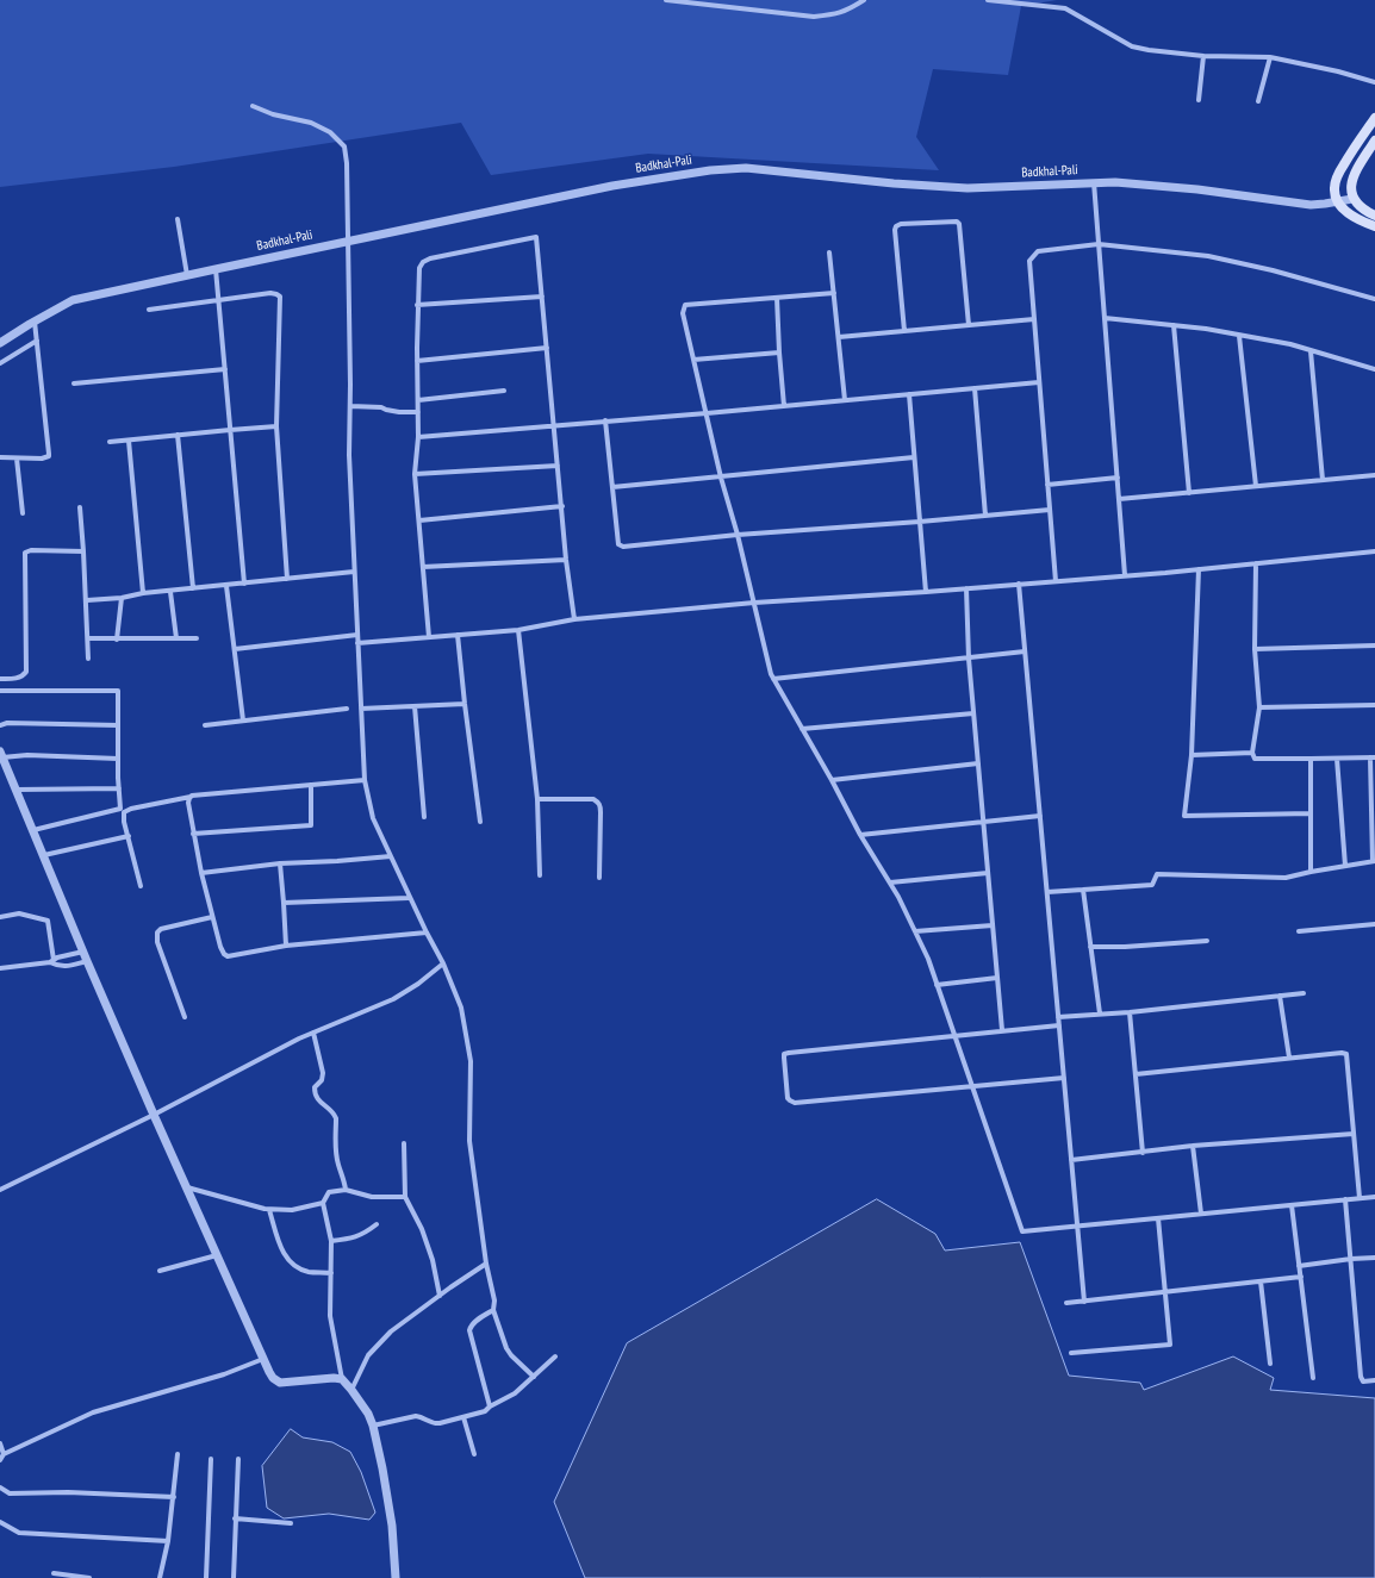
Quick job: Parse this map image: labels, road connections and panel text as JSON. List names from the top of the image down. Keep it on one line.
{"streets":{"street":["Badkhal-Pali"]}}
